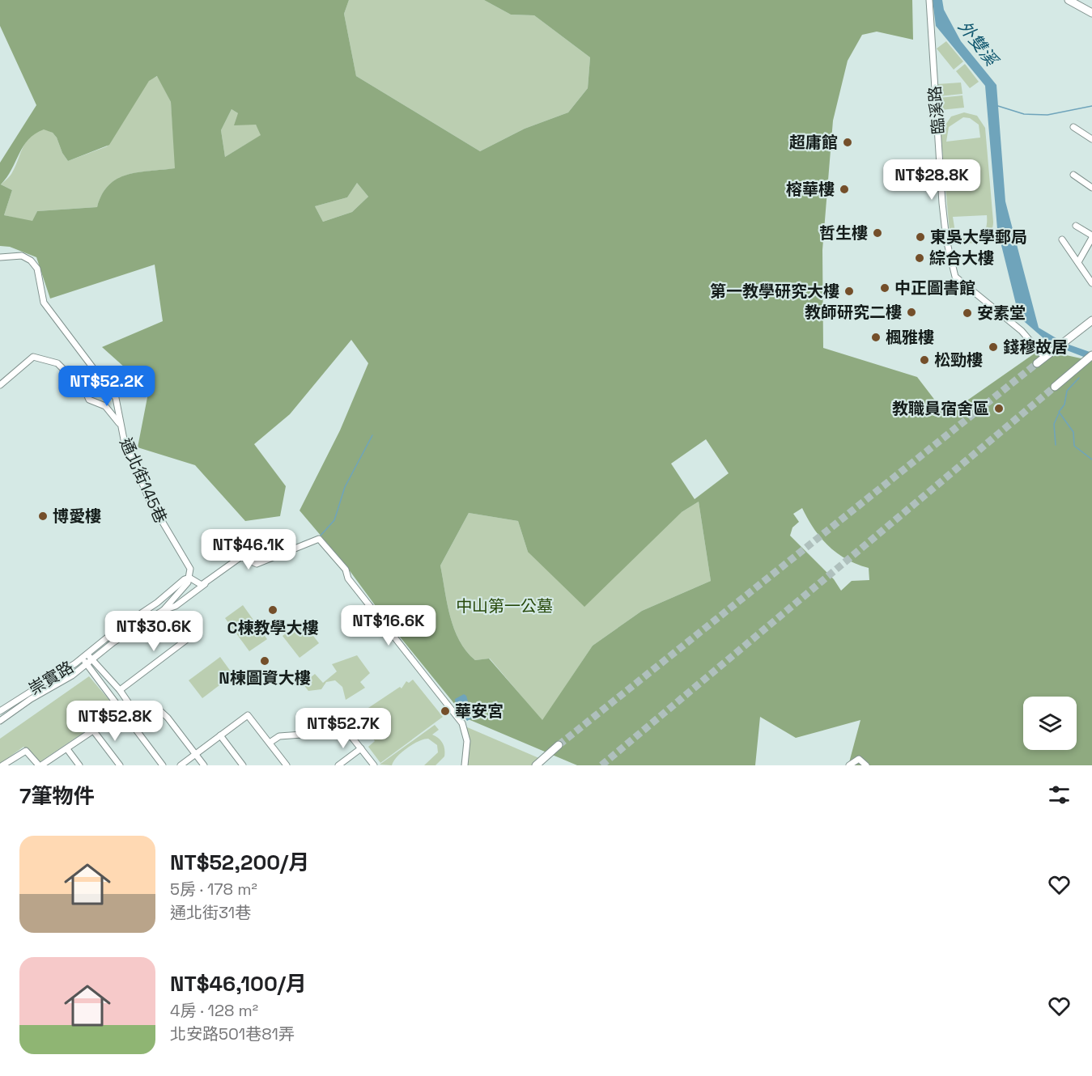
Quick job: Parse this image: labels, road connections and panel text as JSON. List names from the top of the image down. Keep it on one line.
{"streets":{"street":["臨溪路","通北街145巷","崇實路"]},"crossings":[["通北街145巷","崇實路"]],"water":["外雙溪"],"parks":["中山第一公墓"],"places":["超庸館","榕華樓","哲生樓","東吳大學郵局","綜合大樓","中正圖書館","第一教學研究大樓","教師研究二樓","安素堂","楓雅樓","錢穆故居","松勁樓","教職員宿舍區","博愛樓","C棟教學大樓","N棟圖資大樓","華安宮"],"page":{"price":["NT$28.8K","NT$52.2K","NT$46.1K","NT$16.6K","NT$30.6K","NT$52.8K","NT$52.7K"],"heading":"7筆物件","list":[{"name":"NT$52,200/月","note":"5房 · 178 m² · 通北街31巷"},{"name":"NT$46,100/月","note":"4房 · 128 m² · 北安路501巷81弄"}]}}
